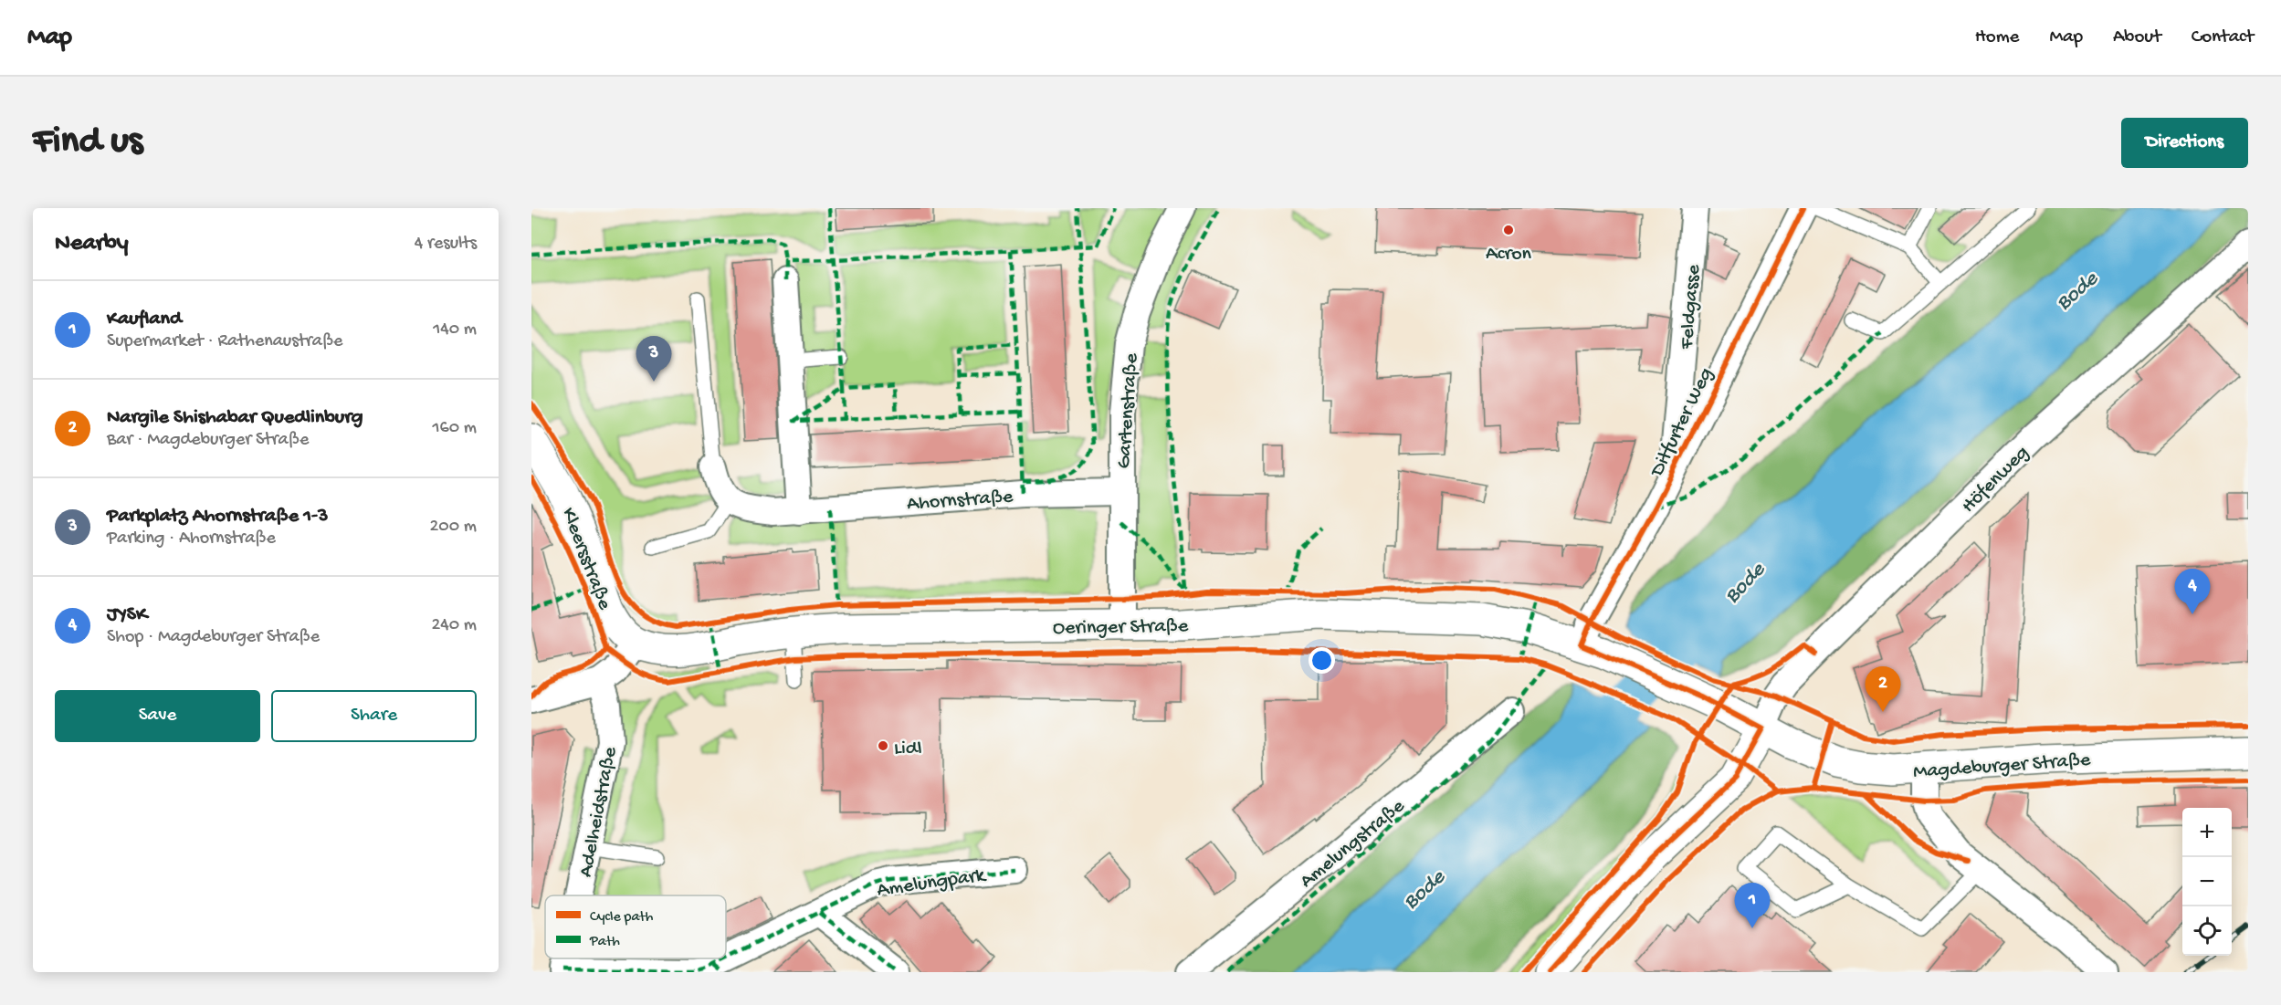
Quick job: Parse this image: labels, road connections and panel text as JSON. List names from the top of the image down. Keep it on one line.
{"streets":{"main road":["Kleersstraße","Oeringer Straße","Magdeburger Straße"],"street":["Feldgasse","Gartenstraße","Ditfurter Weg","Höfenweg","Ahornstraße","Adelheidstraße","Amelungstraße","Amelungpark"]},"crossings":[["Feldgasse","Ditfurter Weg"],["Gartenstraße","Ahornstraße"],["Gartenstraße","Oeringer Straße"],["Ditfurter Weg","Oeringer Straße"],["Höfenweg","Magdeburger Straße"],["Kleersstraße","Oeringer Straße"],["Oeringer Straße","Magdeburger Straße"]],"water":["Bode"],"places":["Acron","Lidl"],"legend":["Cycle path","Path"],"page":{"header":"Map","nav":["Home","Map","About","Contact"],"buttons":["Directions",["Save","Share"]],"title":"Find us","heading":["Nearby","4 results"],"list":[{"mark":"1","name":"Kaufland","note":"Supermarket · Rathenaustraße","value":"140 m"},{"mark":"2","name":"Nargile Shishabar Quedlinburg","note":"Bar · Magdeburger Straße","value":"160 m"},{"mark":"3","name":"Parkplatz Ahornstraße 1-3","note":"Parking · Ahornstraße","value":"200 m"},{"mark":"4","name":"JYSK","note":"Shop · Magdeburger Straße","value":"240 m"}],"pins":["3","4","2","1"],"map_buttons":["+","−"]}}
